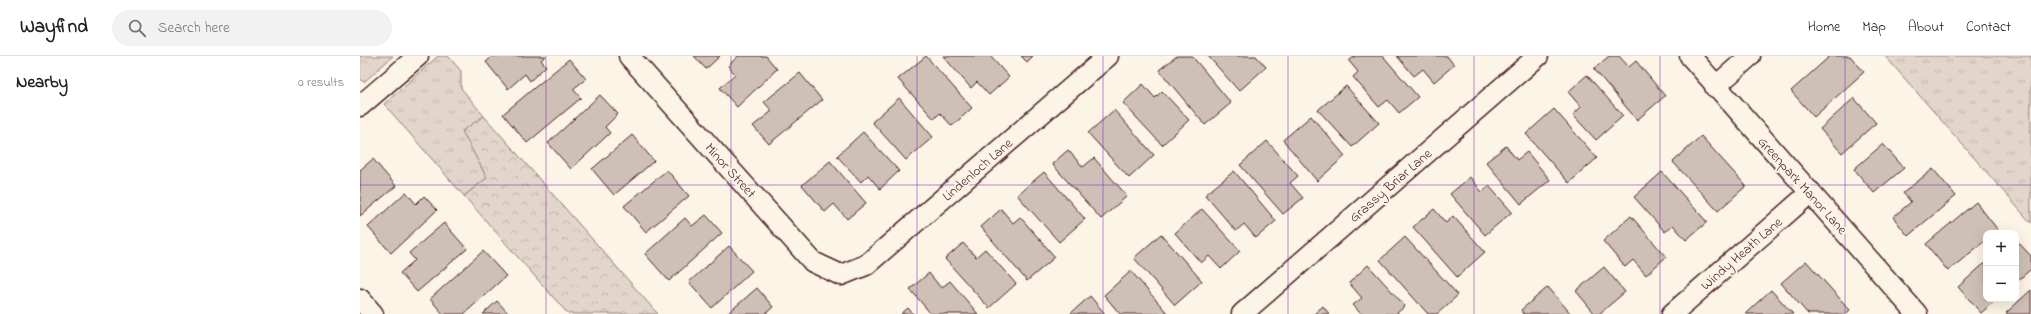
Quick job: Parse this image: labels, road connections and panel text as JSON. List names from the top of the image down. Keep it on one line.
{"streets":{"street":["Lindenloch Lane","Minor Street","Grassy Briar Lane","Greenpark Manor Lane","Windy Heath Lane"]},"crossings":[["Lindenloch Lane","Minor Street"],["Greenpark Manor Lane","Windy Heath Lane"]],"page":{"header":"Wayfind","search":"Search here","nav":["Home","Map","About","Contact"],"heading":["Nearby","0 results"],"map_buttons":["+","−"]}}
